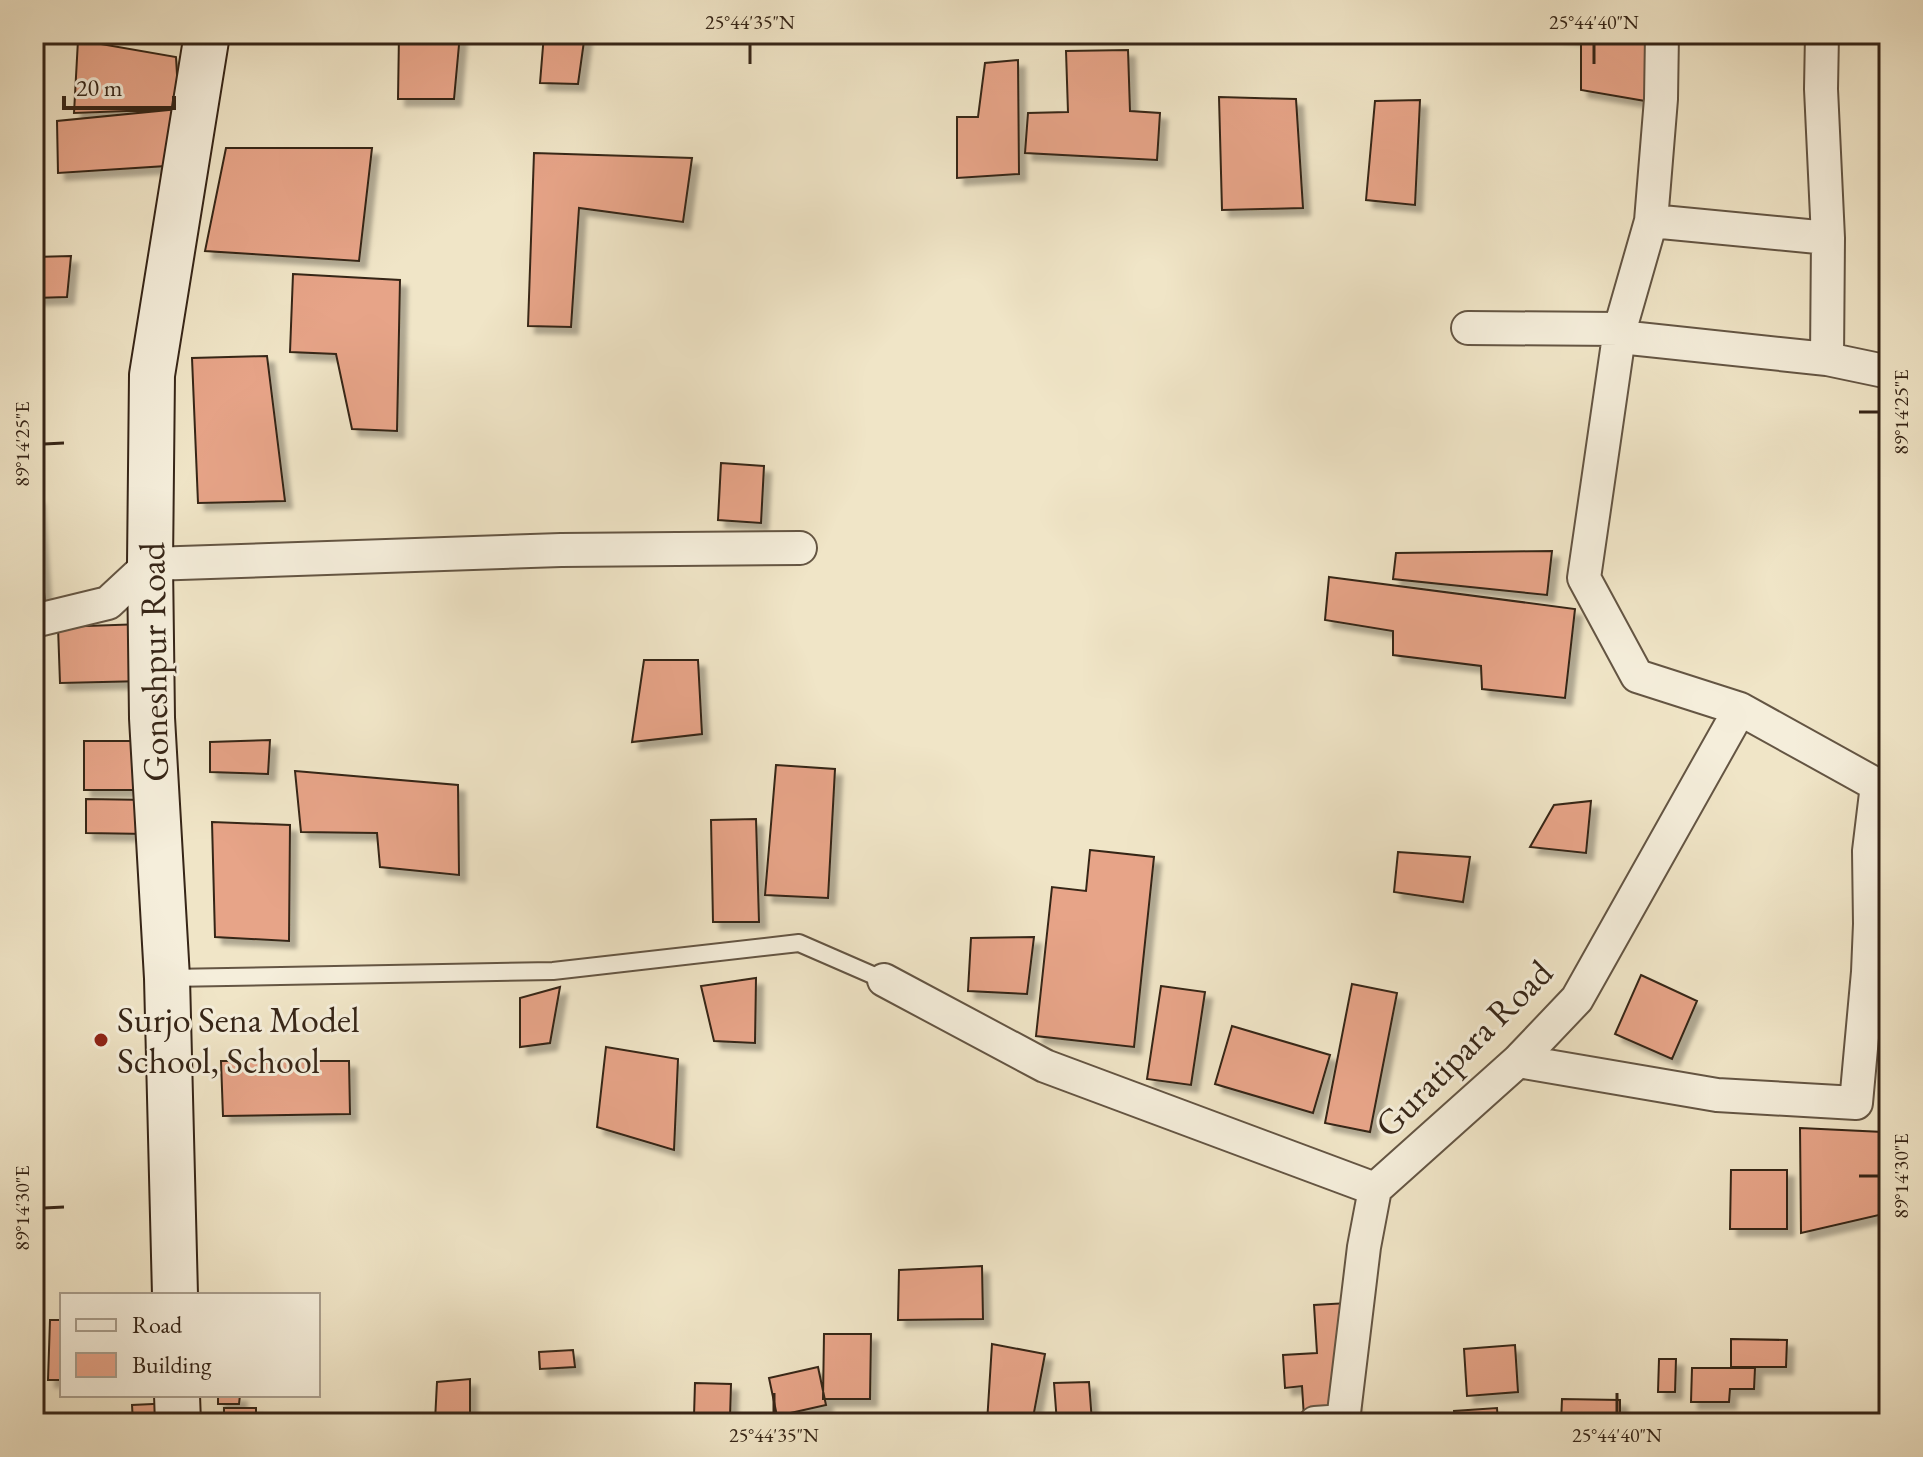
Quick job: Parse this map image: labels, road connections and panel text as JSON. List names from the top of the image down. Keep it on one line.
{"streets":{"street":["Goneshpur Road","Guratipara Road"]},"places":["Surjo Sena Model School, School"],"legend":["Road","Building"],"scale_bar":"20 m","coordinates":["25°44'35\"N","25°44'40\"N","89°14'25\"E","89°14'30\"E"]}
